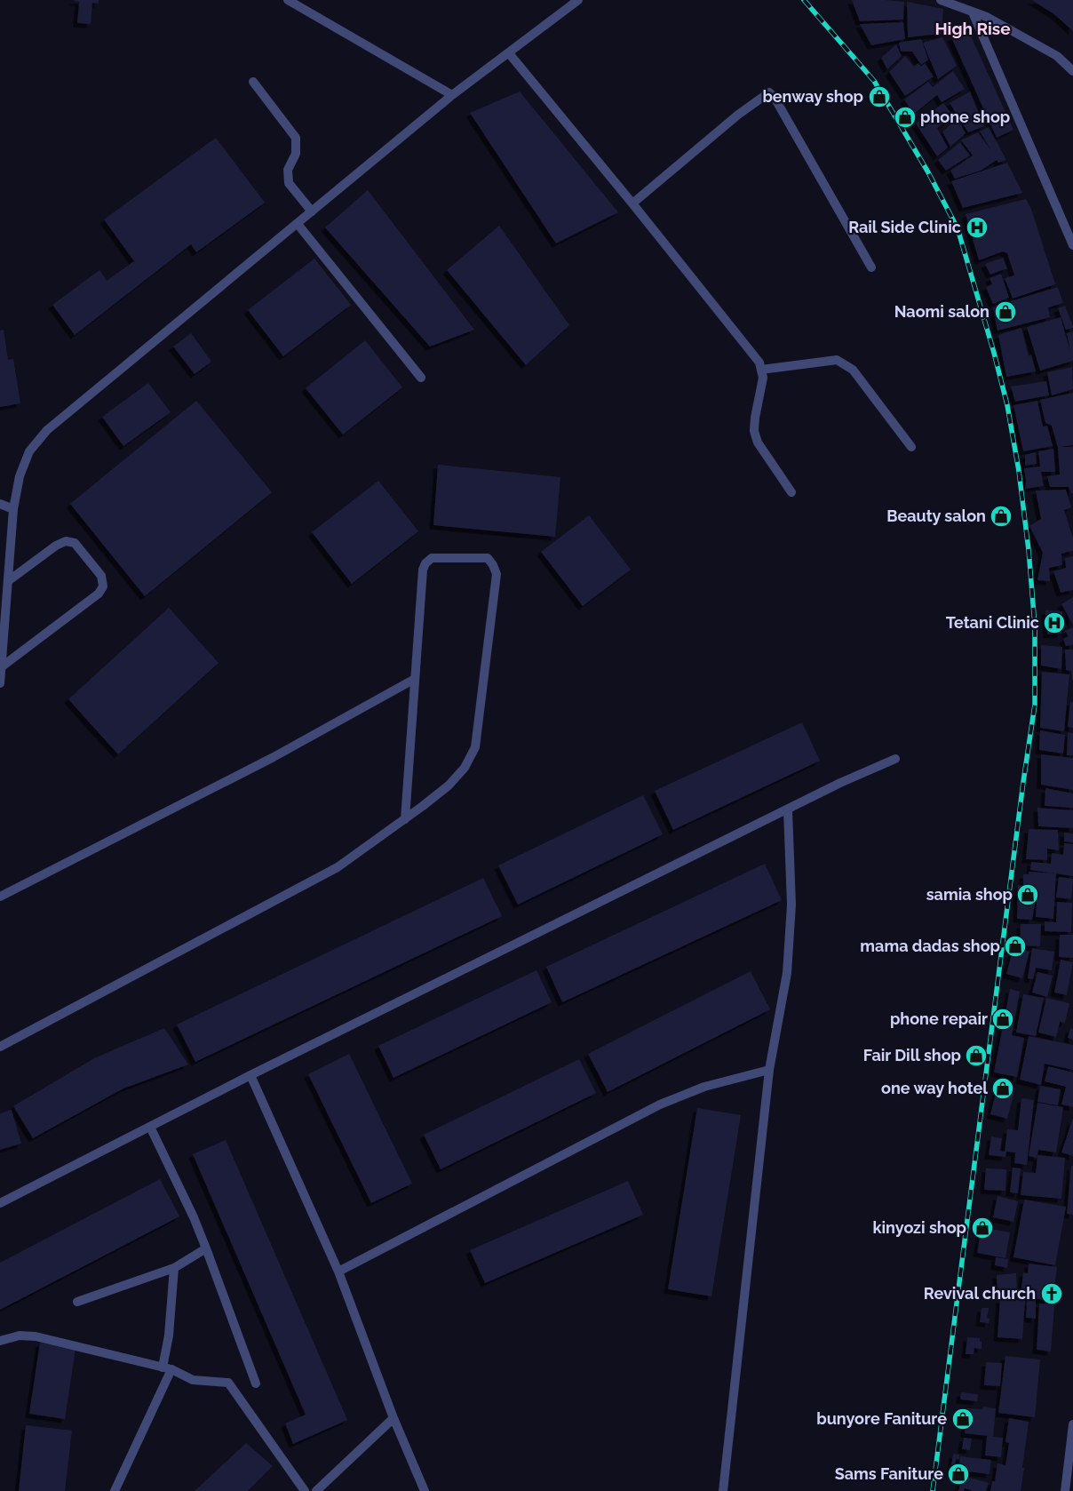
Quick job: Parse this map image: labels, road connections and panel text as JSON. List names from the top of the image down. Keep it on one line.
{"districts":["High Rise"],"places":{"shop":["benway shop","phone shop","Naomi salon","Beauty salon","samia shop","mama dadas shop","phone repair","Fair Dill shop","one way hotel","kinyozi shop","bunyore Faniture","Sams Faniture"],"hospital":["Rail Side Clinic","Tetani Clinic"],"church":["Revival church"]}}
